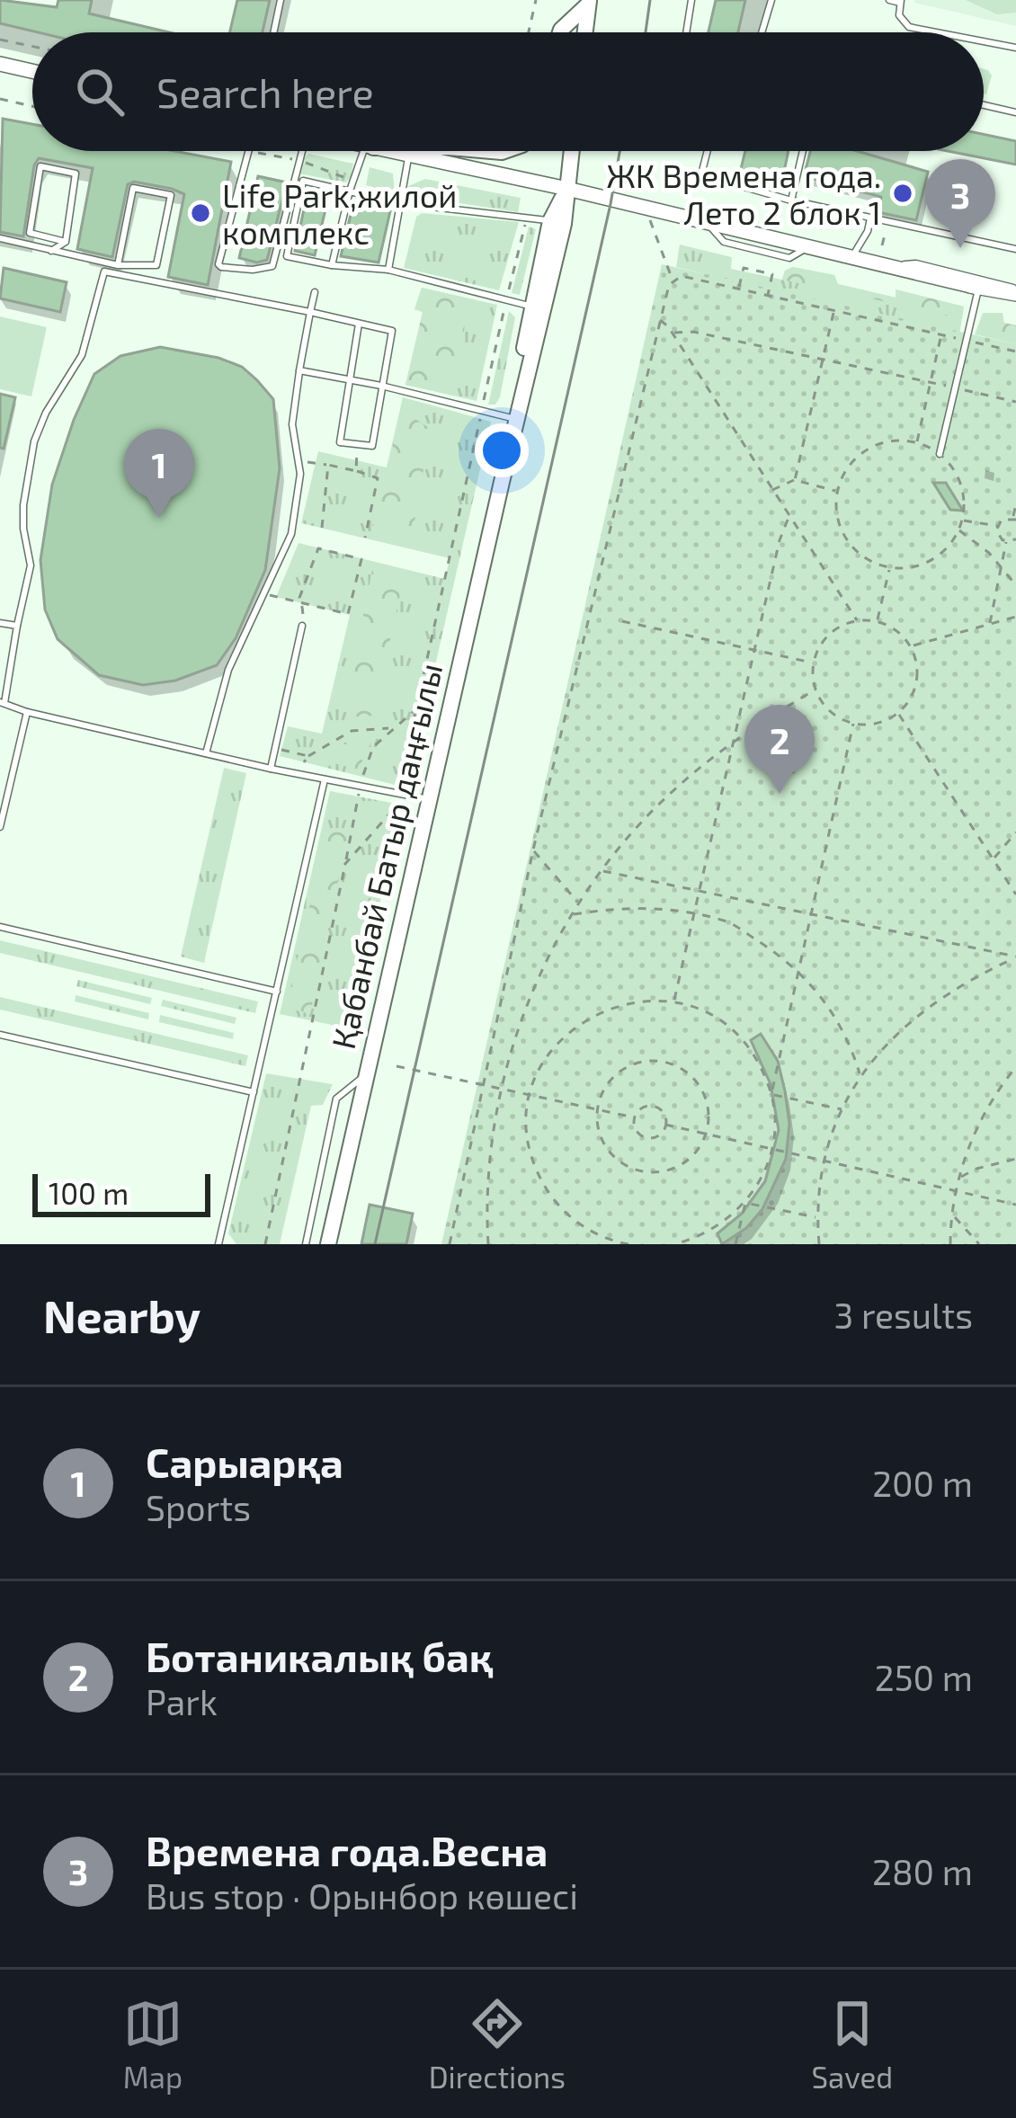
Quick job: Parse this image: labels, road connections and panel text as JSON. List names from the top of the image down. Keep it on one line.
{"streets":{"main road":["Қабанбай Батыр даңғылы"]},"places":["ЖК Времена года. Лето 2 блок 1","Life Park,жилой комплекс"],"scale_bar":"100 m","page":{"search":"Search here","pins":["3","1","2"],"scale":"100 m","heading":["Nearby","3 results"],"list":[{"mark":"1","name":"Сарыарқа","note":"Sports","value":"200 m"},{"mark":"2","name":"Ботаникалық бақ","note":"Park","value":"250 m"},{"mark":"3","name":"Времена года.Весна","note":"Bus stop · Орынбор көшесі","value":"280 m"}],"nav":["Map","Directions","Saved"]}}
